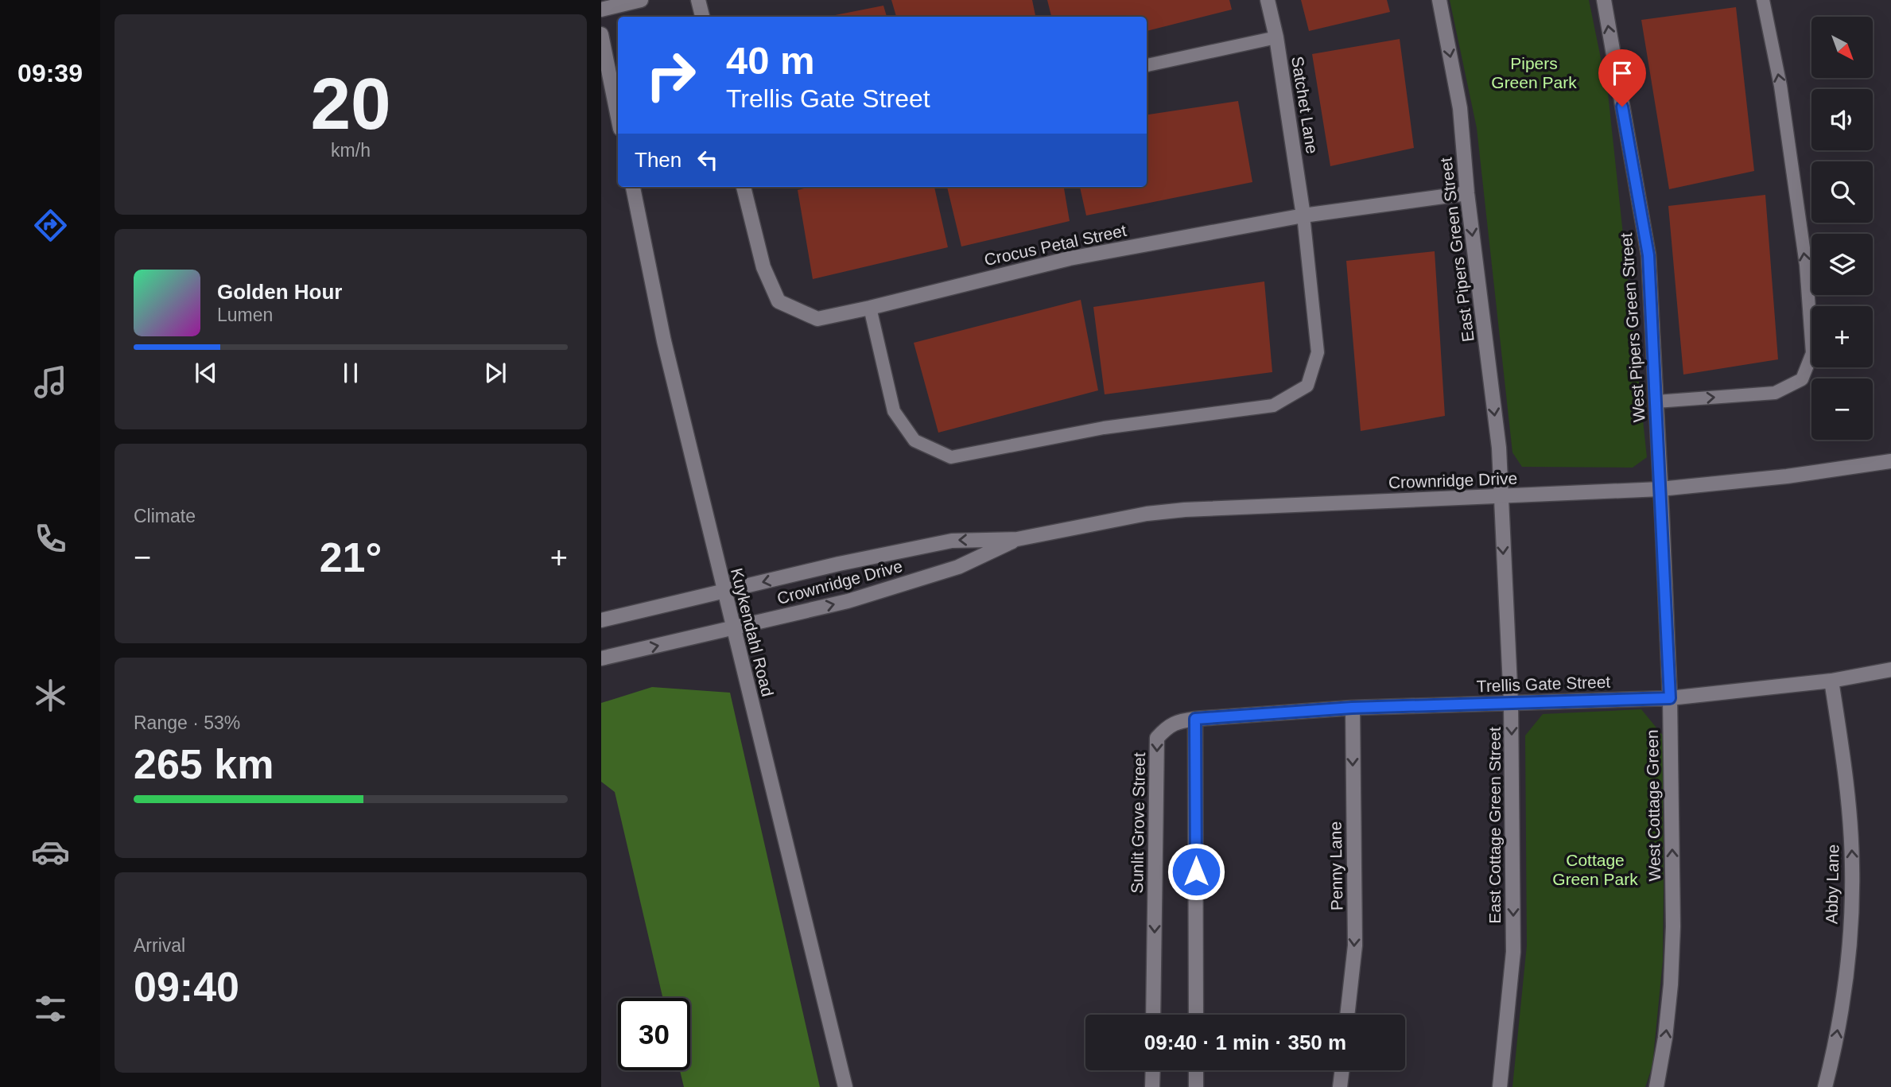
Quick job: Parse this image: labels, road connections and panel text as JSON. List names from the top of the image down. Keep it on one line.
{"streets":{"street":["Satchet Lane","Crocus Petal Street","East Pipers Green Street","West Pipers Green Street","Crownridge Drive","Kuykendahl Road","Trellis Gate Street","West Cottage Green","Sunlit Grove Street","East Cottage Green Street","Penny Lane","Abby Lane"]},"crossings":[["Satchet Lane","Crocus Petal Street"],["Crocus Petal Street","East Pipers Green Street"],["East Pipers Green Street","Crownridge Drive"],["East Pipers Green Street","East Cottage Green Street"],["West Pipers Green Street","Crownridge Drive"],["West Pipers Green Street","West Cottage Green"],["Crownridge Drive","Kuykendahl Road"],["Crownridge Drive","West Cottage Green"],["Crownridge Drive","East Cottage Green Street"],["Trellis Gate Street","West Cottage Green"],["Trellis Gate Street","Sunlit Grove Street"],["Trellis Gate Street","East Cottage Green Street"],["Trellis Gate Street","Penny Lane"],["Trellis Gate Street","Abby Lane"]],"one_way":["East Pipers Green Street","West Pipers Green Street","West Cottage Green","East Cottage Green Street","Penny Lane","Abby Lane"],"parks":["Pipers Green Park","Cottage Green Park"],"north":"bottom right","page":{"tabs":"09:39","tile":[["20","km/h"],"Climate",["Range · 53%","265 km"],["Arrival","09:40"]],"map_buttons":["+","−"],"turn":["40 m","Trellis Gate Street"],"then":"Then","song":["Golden Hour","Lumen"],"heat":["−","21°","+"],"limit":"30","trip":"09:40 · 1 min · 350 m"}}
